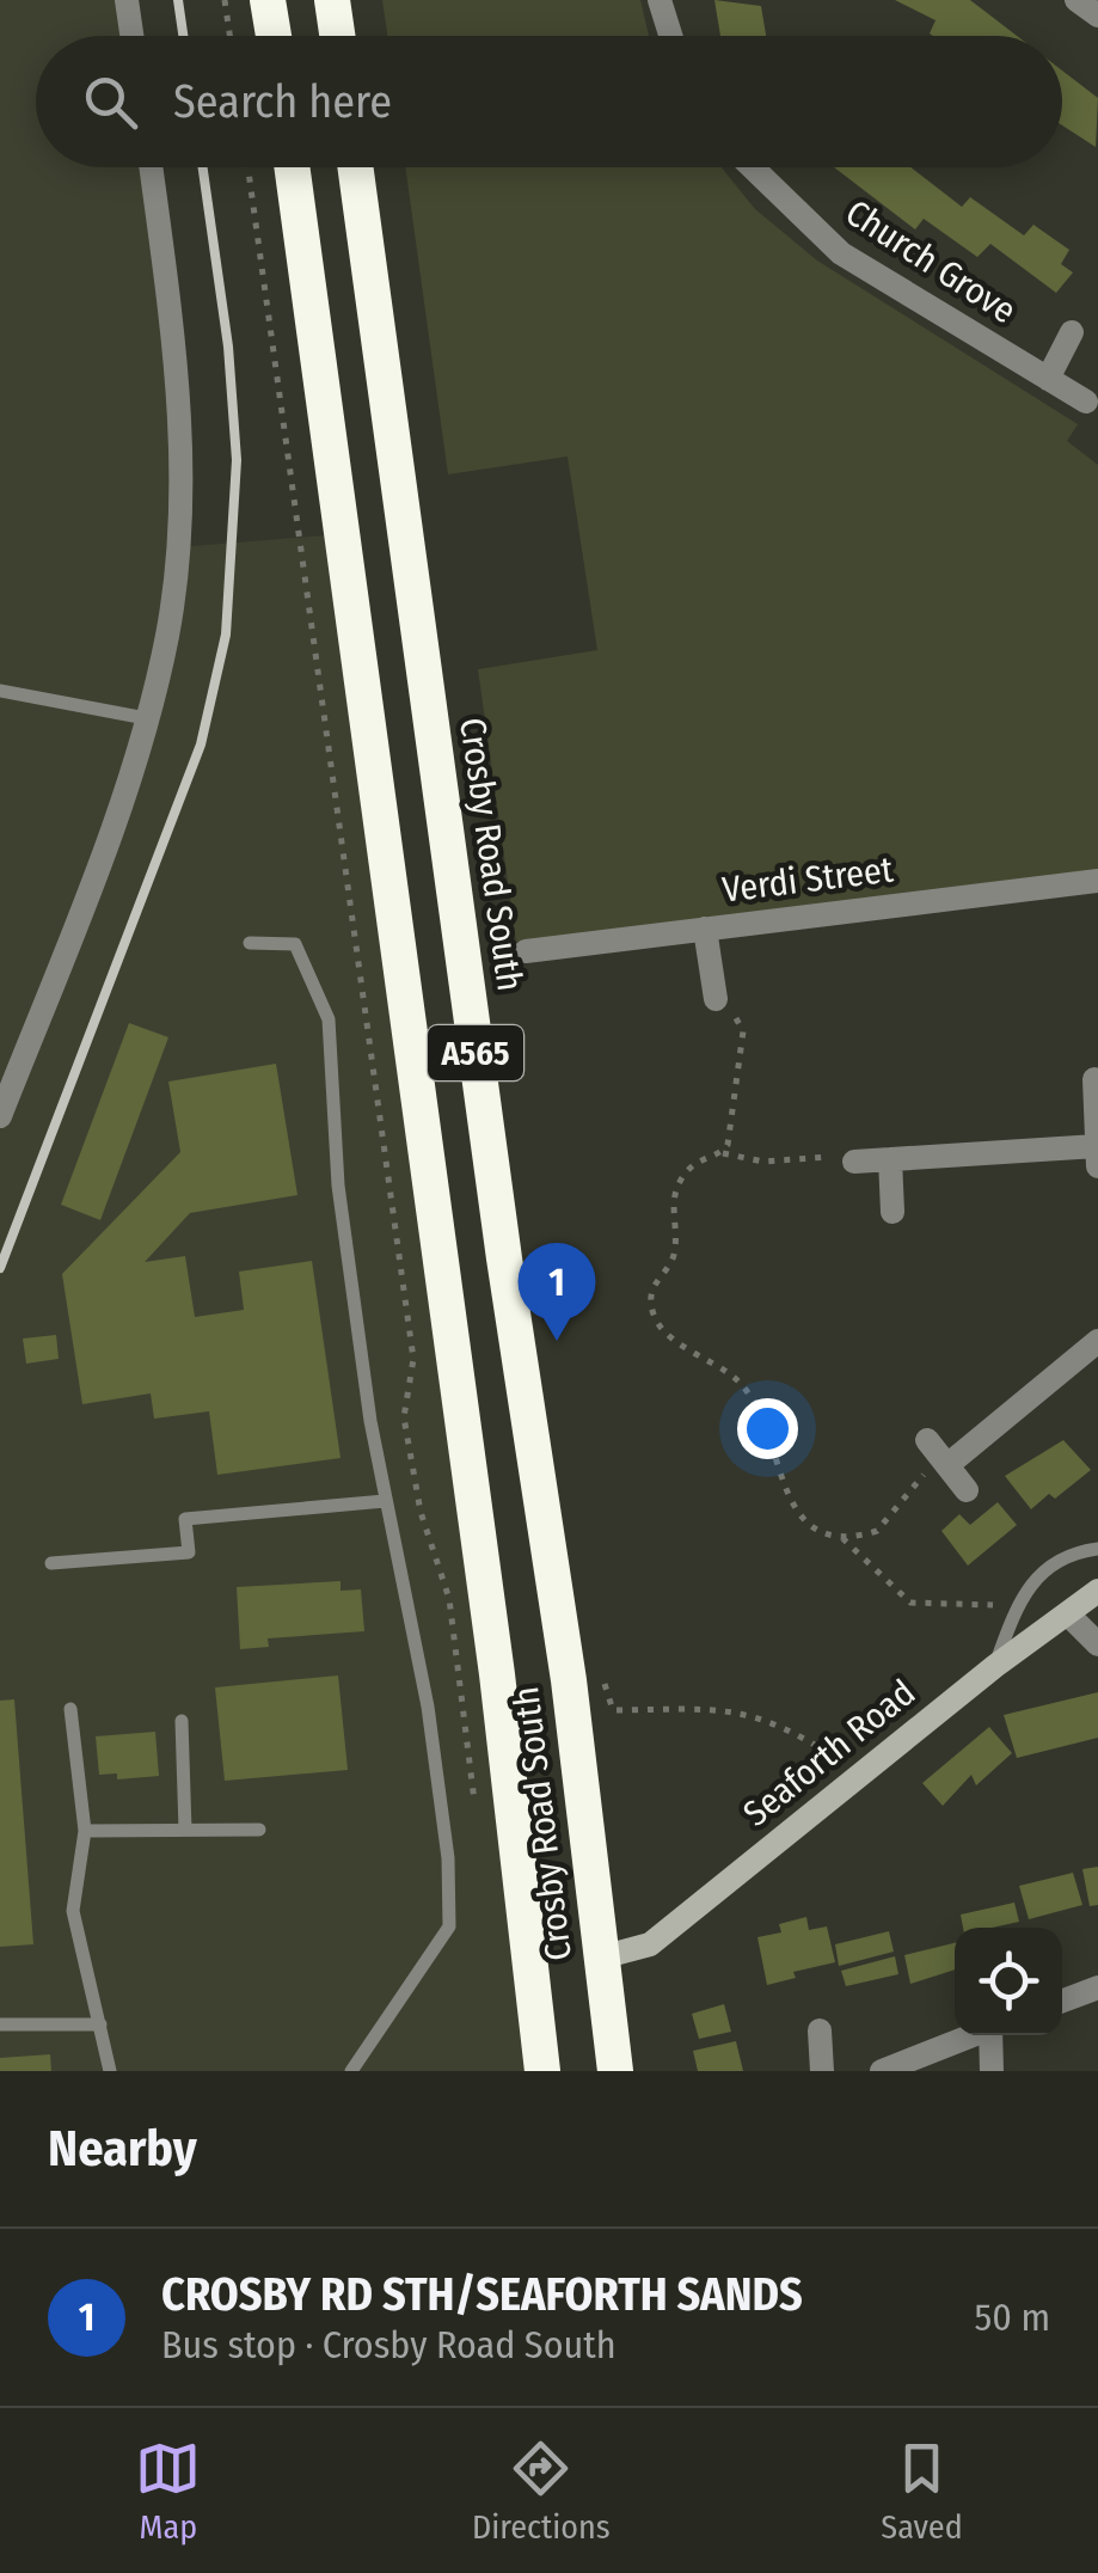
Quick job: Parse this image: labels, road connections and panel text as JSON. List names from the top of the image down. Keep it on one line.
{"streets":{"highway":["Crosby Road South","A565"],"main road":["Seaforth Road"],"street":["Church Grove","Verdi Street"]},"crossings":[["Crosby Road South","Seaforth Road"]],"page":{"search":"Search here","pins":"1","heading":"Nearby","list":[{"mark":"1","name":"CROSBY RD STH/SEAFORTH SANDS","note":"Bus stop · Crosby Road South","value":"50 m"}],"nav":["Map","Directions","Saved"]}}
